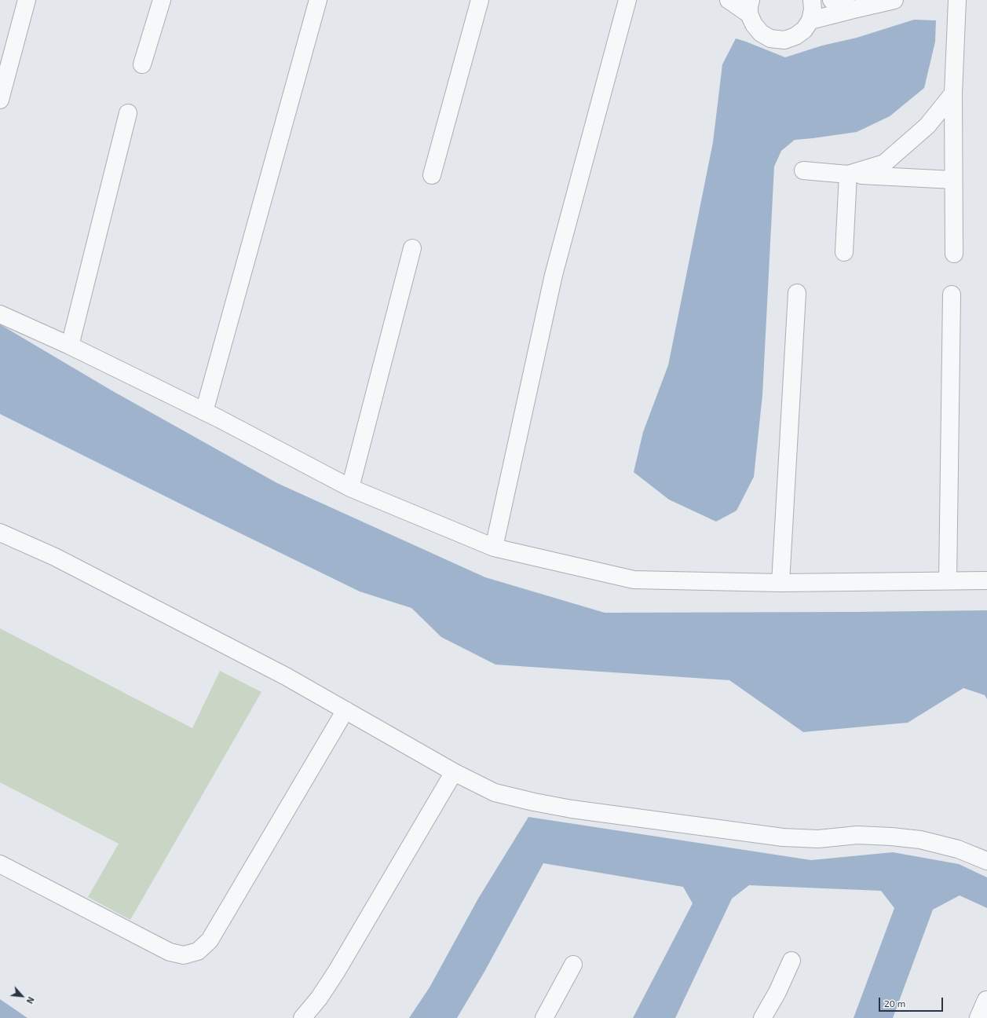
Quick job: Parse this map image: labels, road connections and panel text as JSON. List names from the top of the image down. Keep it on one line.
{"scale_bar":"20 m","north":"bottom right"}
